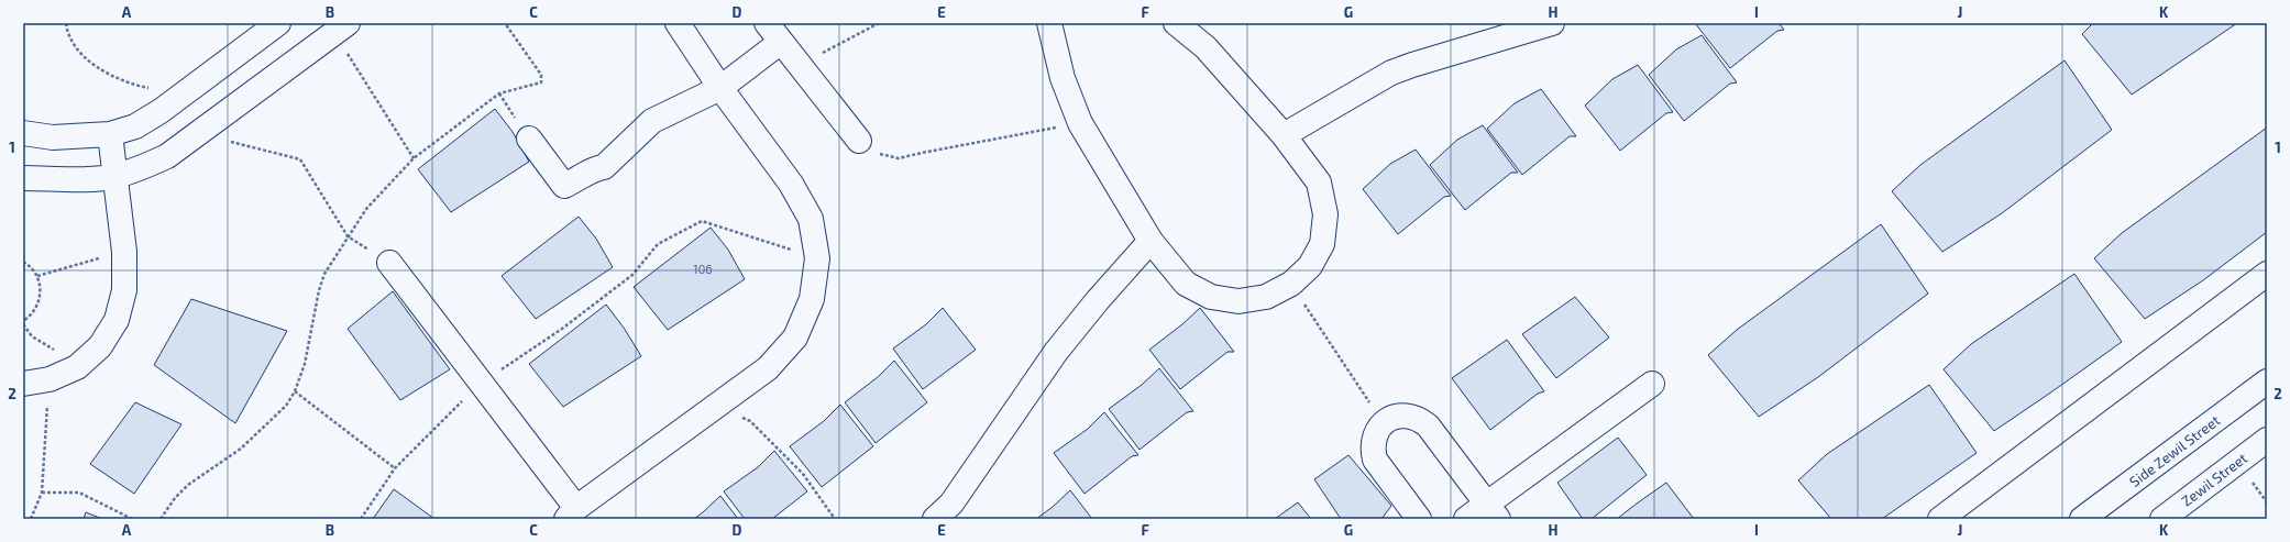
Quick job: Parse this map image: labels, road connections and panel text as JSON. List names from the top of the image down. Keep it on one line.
{"streets":{"street":["Side Zewil Street","Zewil Street"]},"house_numbers":["106"],"grid":{"columns":["A","B","C","D","E","F","G","H","I","J","K"],"rows":["1","2"]}}
